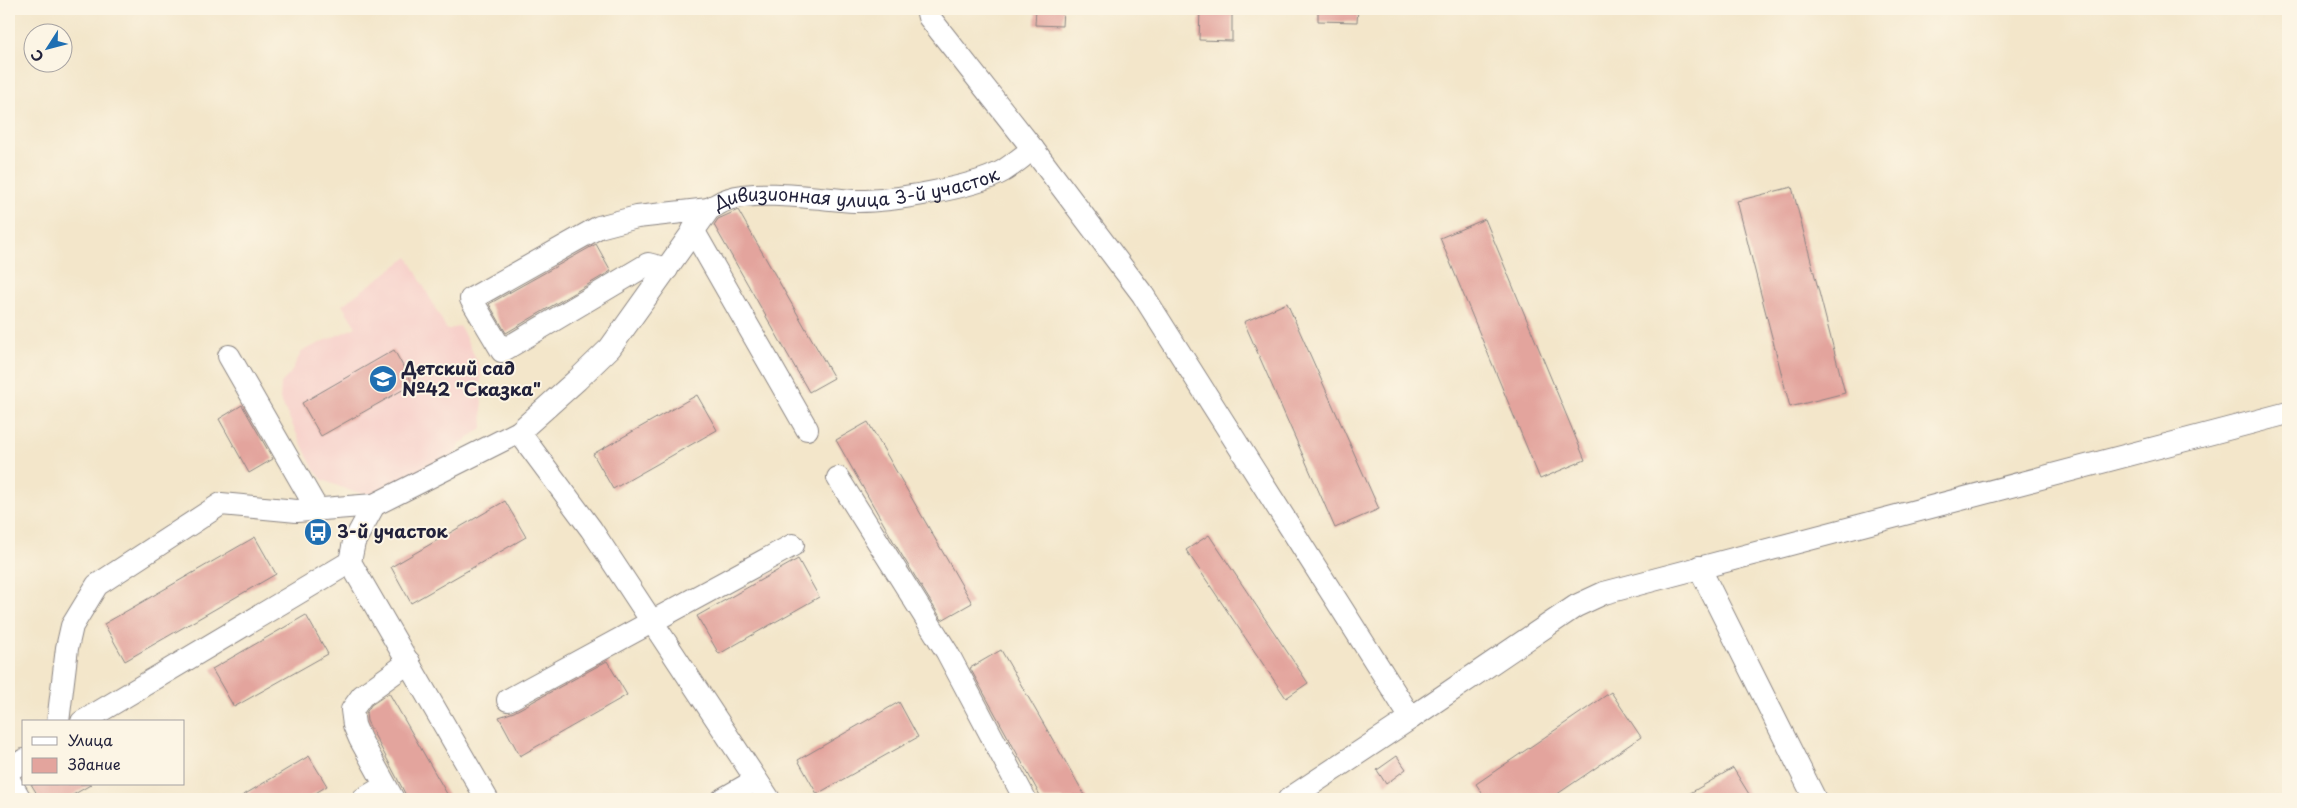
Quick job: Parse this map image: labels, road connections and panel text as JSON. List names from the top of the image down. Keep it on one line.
{"streets":{"street":["Дивизионная улица 3-й участок"]},"places":{"school or university":["Детский сад №42 \"Сказка\""],"bus stop":["3-й участок"]},"legend":["Улица","Здание"],"north":"bottom left"}
